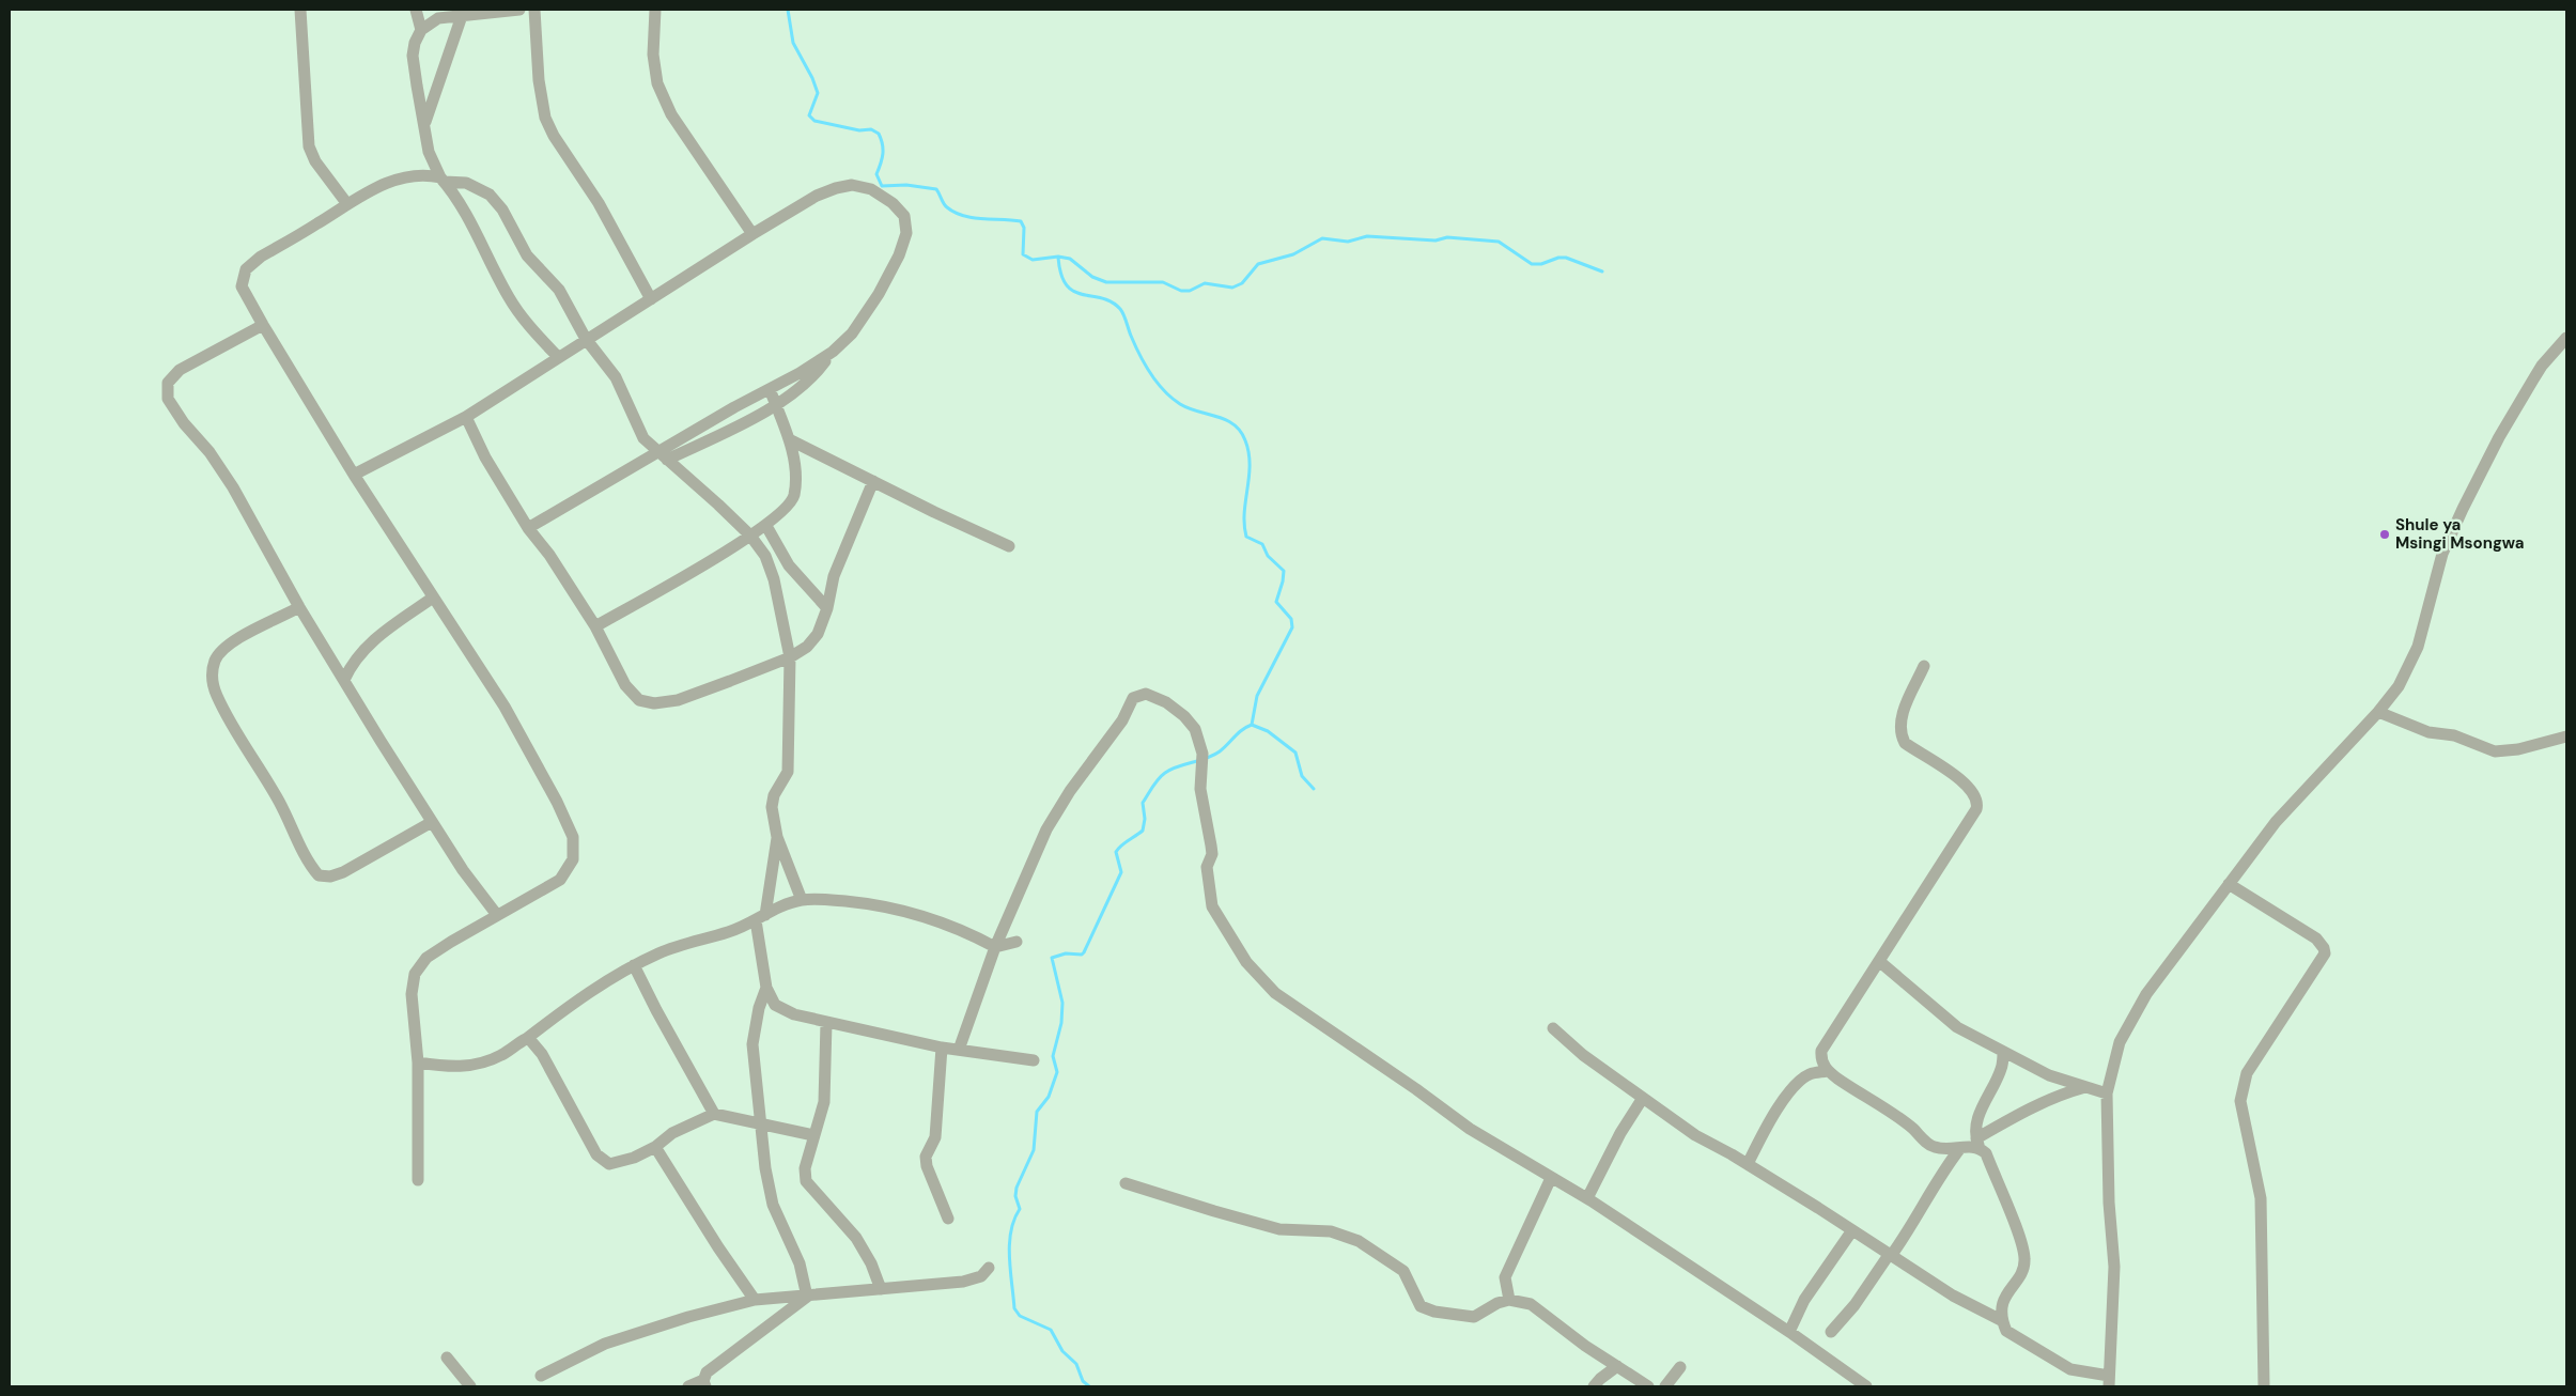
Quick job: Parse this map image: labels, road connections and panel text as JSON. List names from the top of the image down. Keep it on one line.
{"places":["Shule ya Msingi Msongwa"]}
